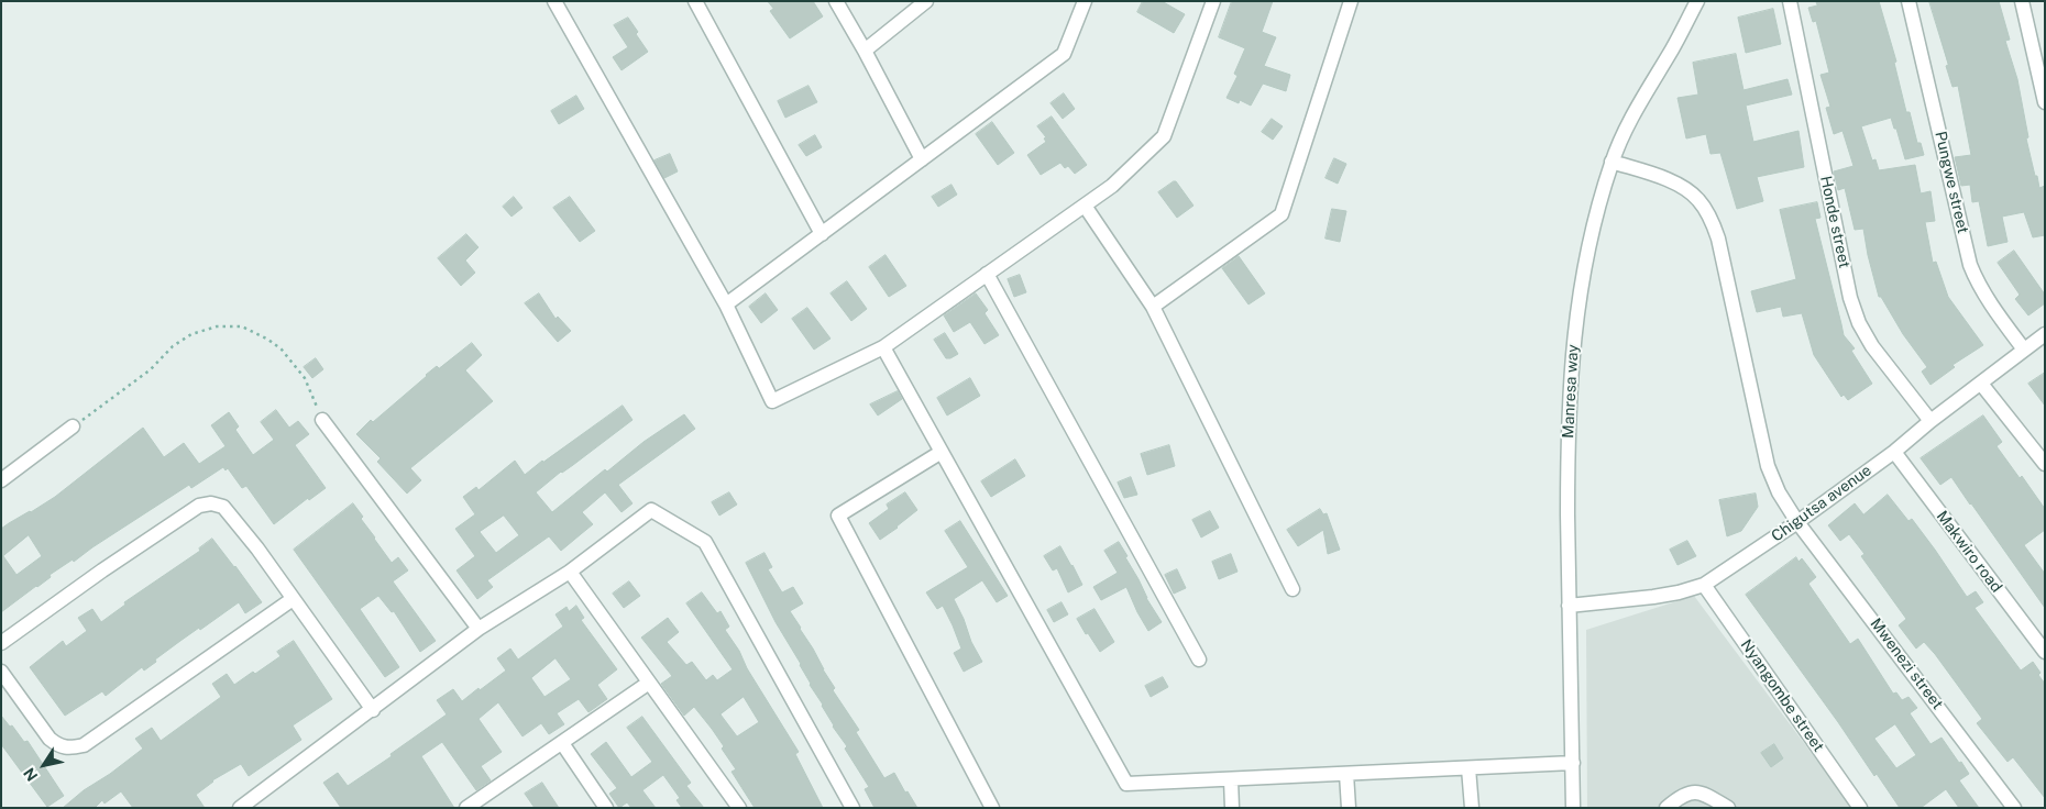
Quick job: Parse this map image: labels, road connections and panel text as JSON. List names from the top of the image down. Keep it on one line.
{"streets":{"street":["Pungwe street","Honde street","Manresa way","Chigutsa avenue","Makwiro road","Mwenezi street","Nyangombe street"]},"crossings":[["Pungwe street","Chigutsa avenue"],["Honde street","Chigutsa avenue"],["Manresa way","Chigutsa avenue"],["Manresa way","Mwenezi street"],["Chigutsa avenue","Makwiro road"],["Chigutsa avenue","Mwenezi street"],["Chigutsa avenue","Nyangombe street"]],"north":"bottom left"}
